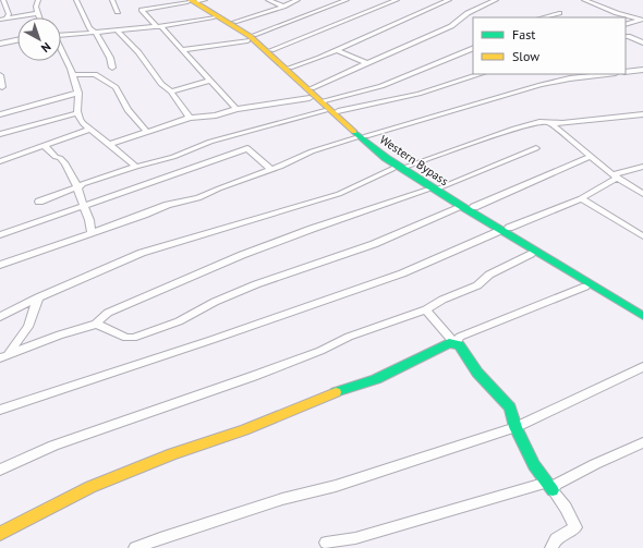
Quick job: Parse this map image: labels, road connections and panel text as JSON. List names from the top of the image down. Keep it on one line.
{"streets":{"main road":["Western Bypass"]},"legend":["Fast","Slow"],"north":"bottom right"}
